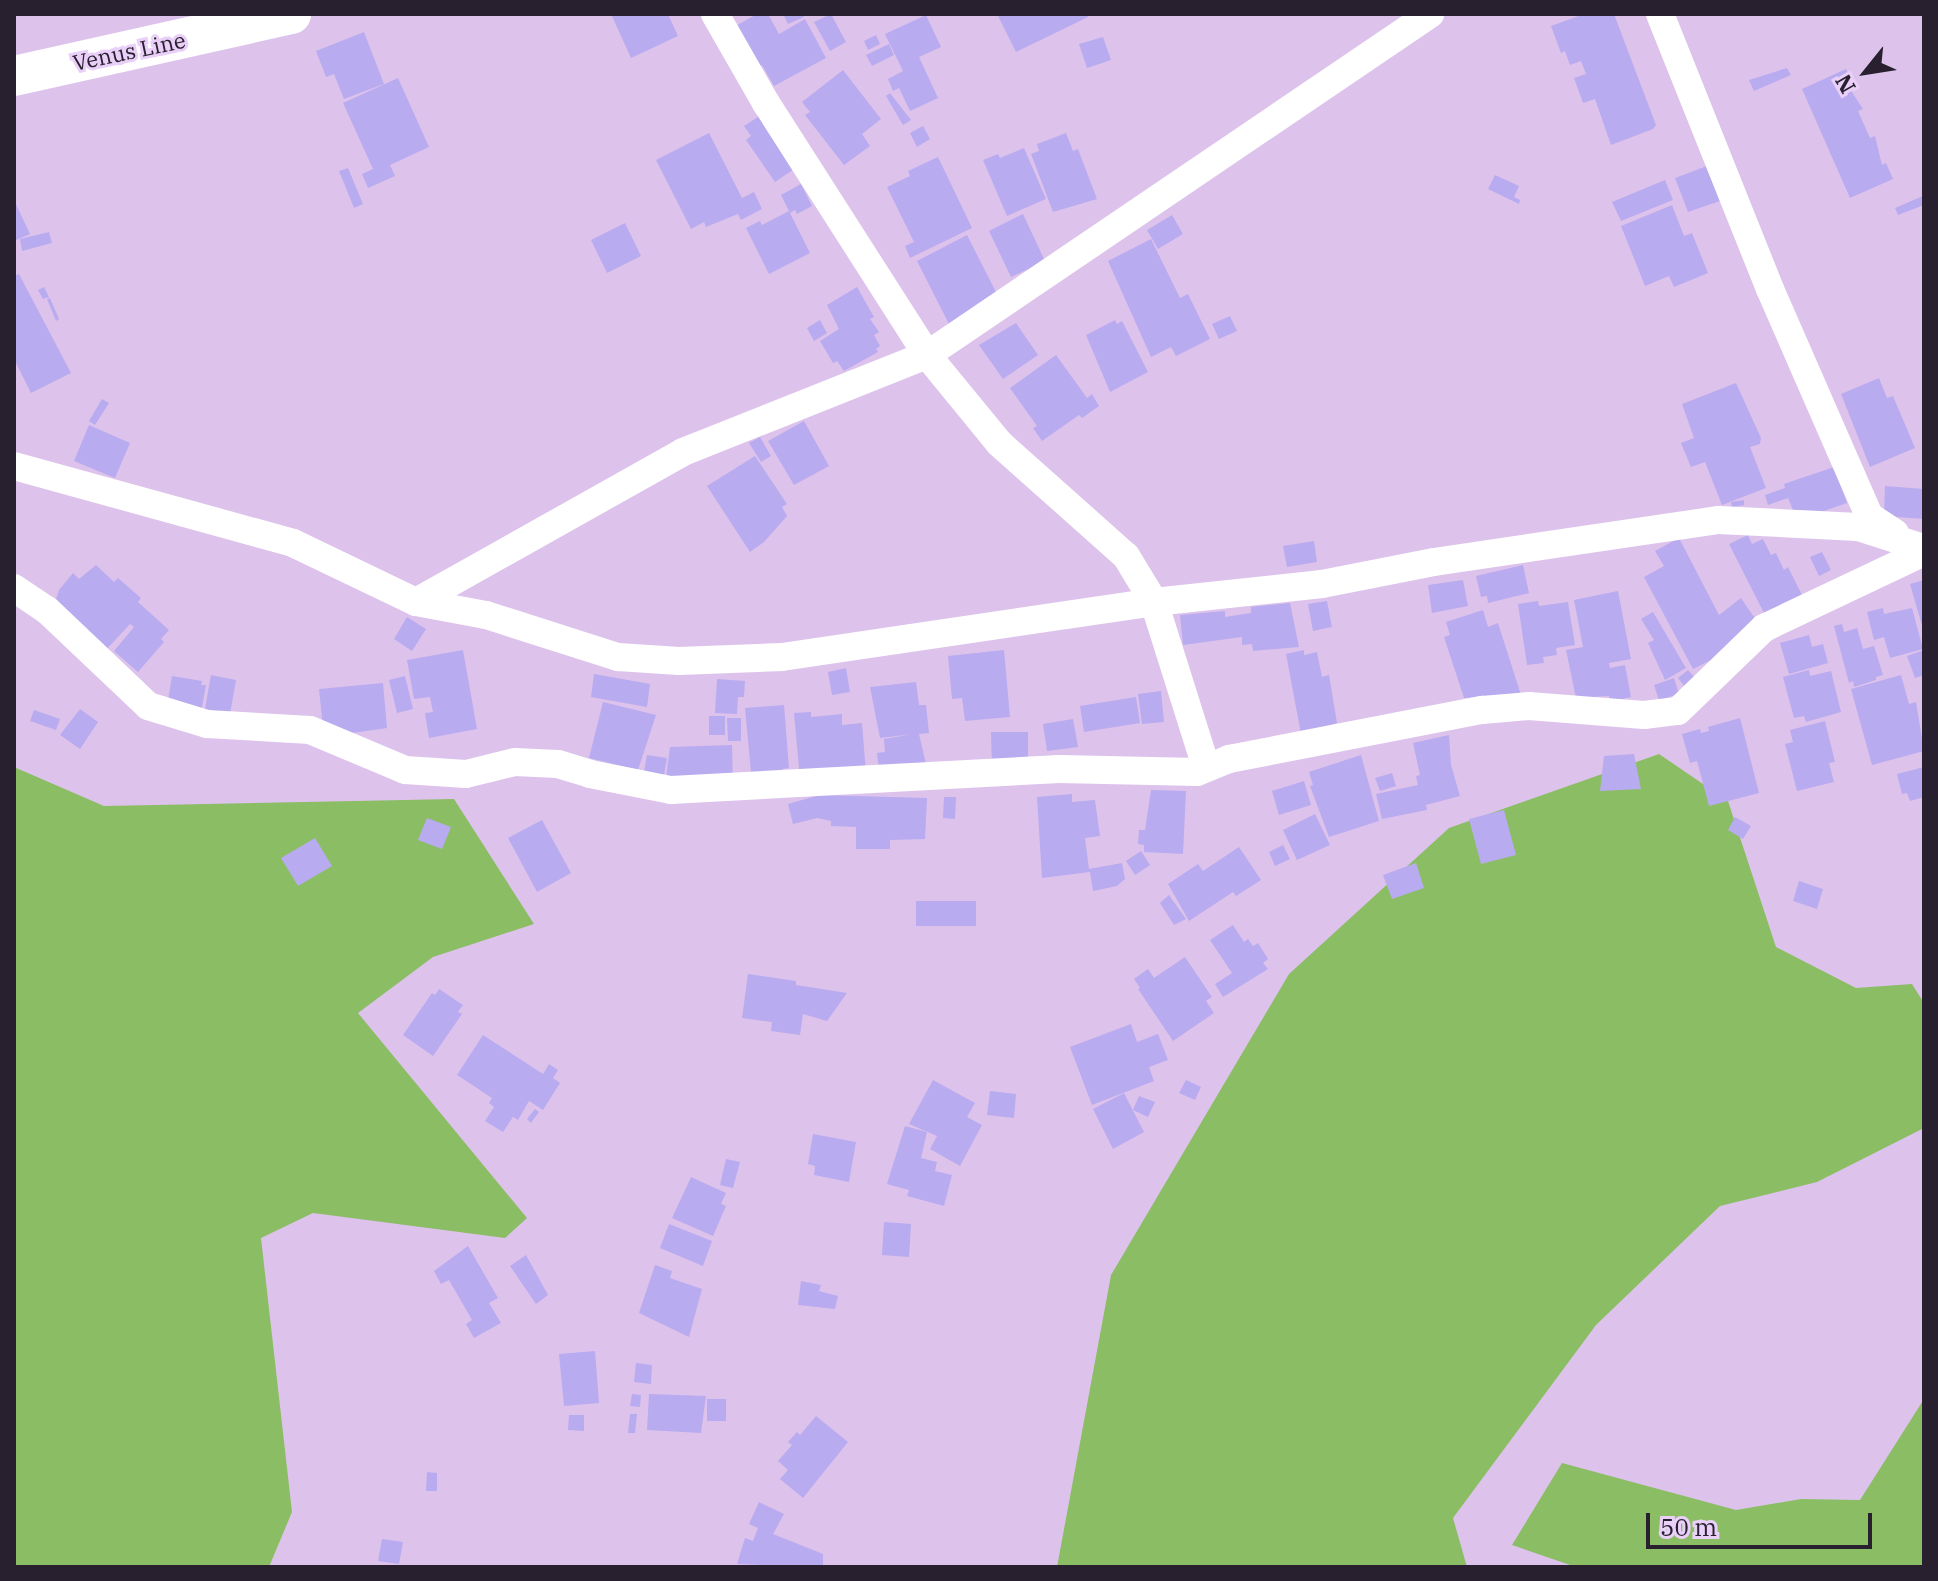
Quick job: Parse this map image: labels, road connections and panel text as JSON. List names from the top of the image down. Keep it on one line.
{"streets":{"main road":["Venus Line"]},"scale_bar":"50 m","north":"bottom left"}
